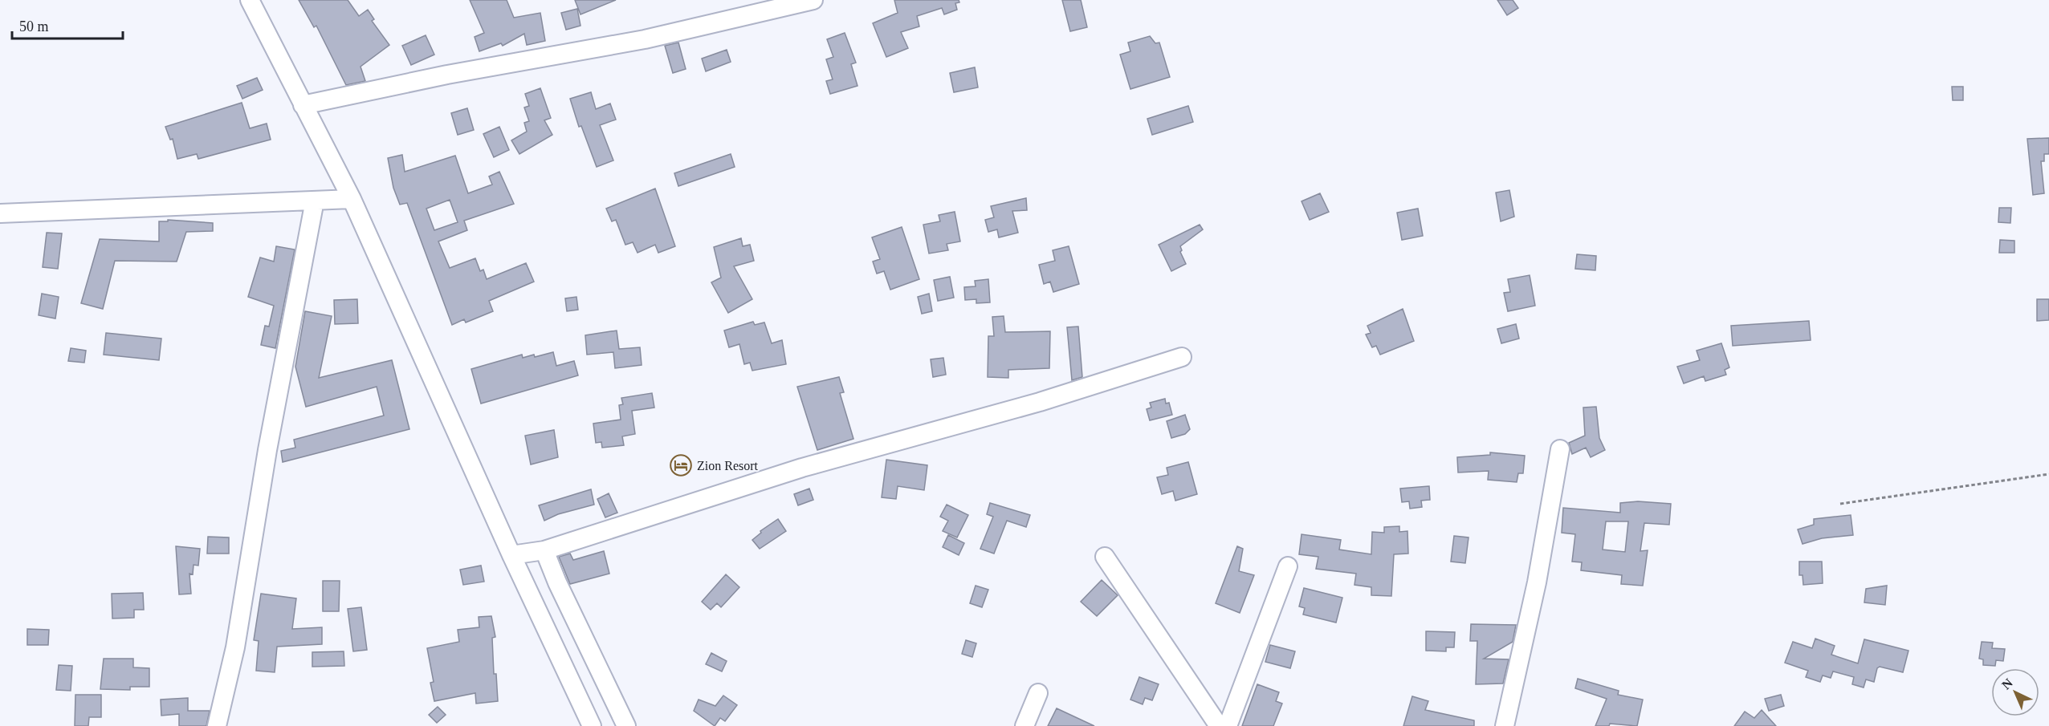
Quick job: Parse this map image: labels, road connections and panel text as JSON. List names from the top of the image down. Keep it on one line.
{"places":{"hotel":["Zion Resort"]},"scale_bar":"50 m","north":"top left"}
